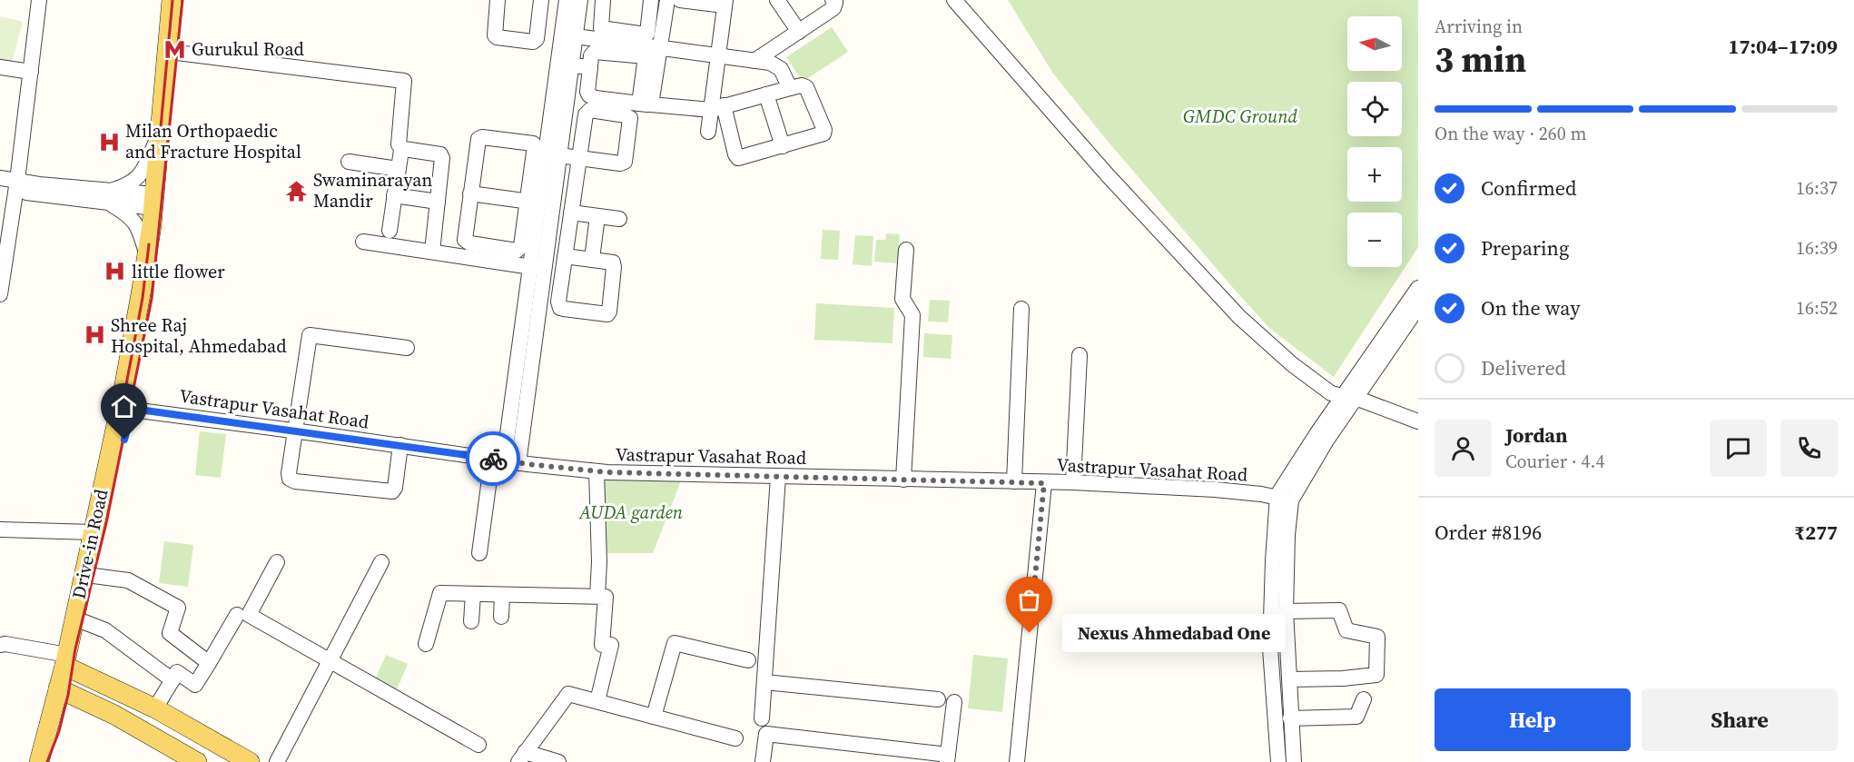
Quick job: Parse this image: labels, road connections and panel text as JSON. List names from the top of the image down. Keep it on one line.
{"streets":{"main road":["Drive-in Road"],"street":["Vastrapur Vasahat Road"]},"crossings":[["Vastrapur Vasahat Road","Drive-in Road"]],"parks":["GMDC Ground","AUDA garden"],"places":{"metro station":["Gurukul Road"],"hospital":["Milan Orthopaedic and Fracture Hospital","little flower","Shree Raj Hospital, Ahmedabad"],"temple":["Swaminarayan Mandir"],"other":["Nexus Ahmedabad One"]},"north":"left","page":{"heading":["3 min","Arriving in","17:04–17:09"],"panel":["Jordan","Courier · 4.4","Order #8196","₹277"],"map_buttons":["+","−"],"bar":"On the way · 260 m","list":[["Confirmed","16:37"],["Preparing","16:39"],["On the way","16:52"],"Delivered"],"bubble":"Nexus Ahmedabad One","buttons":["Help","Share"]}}
